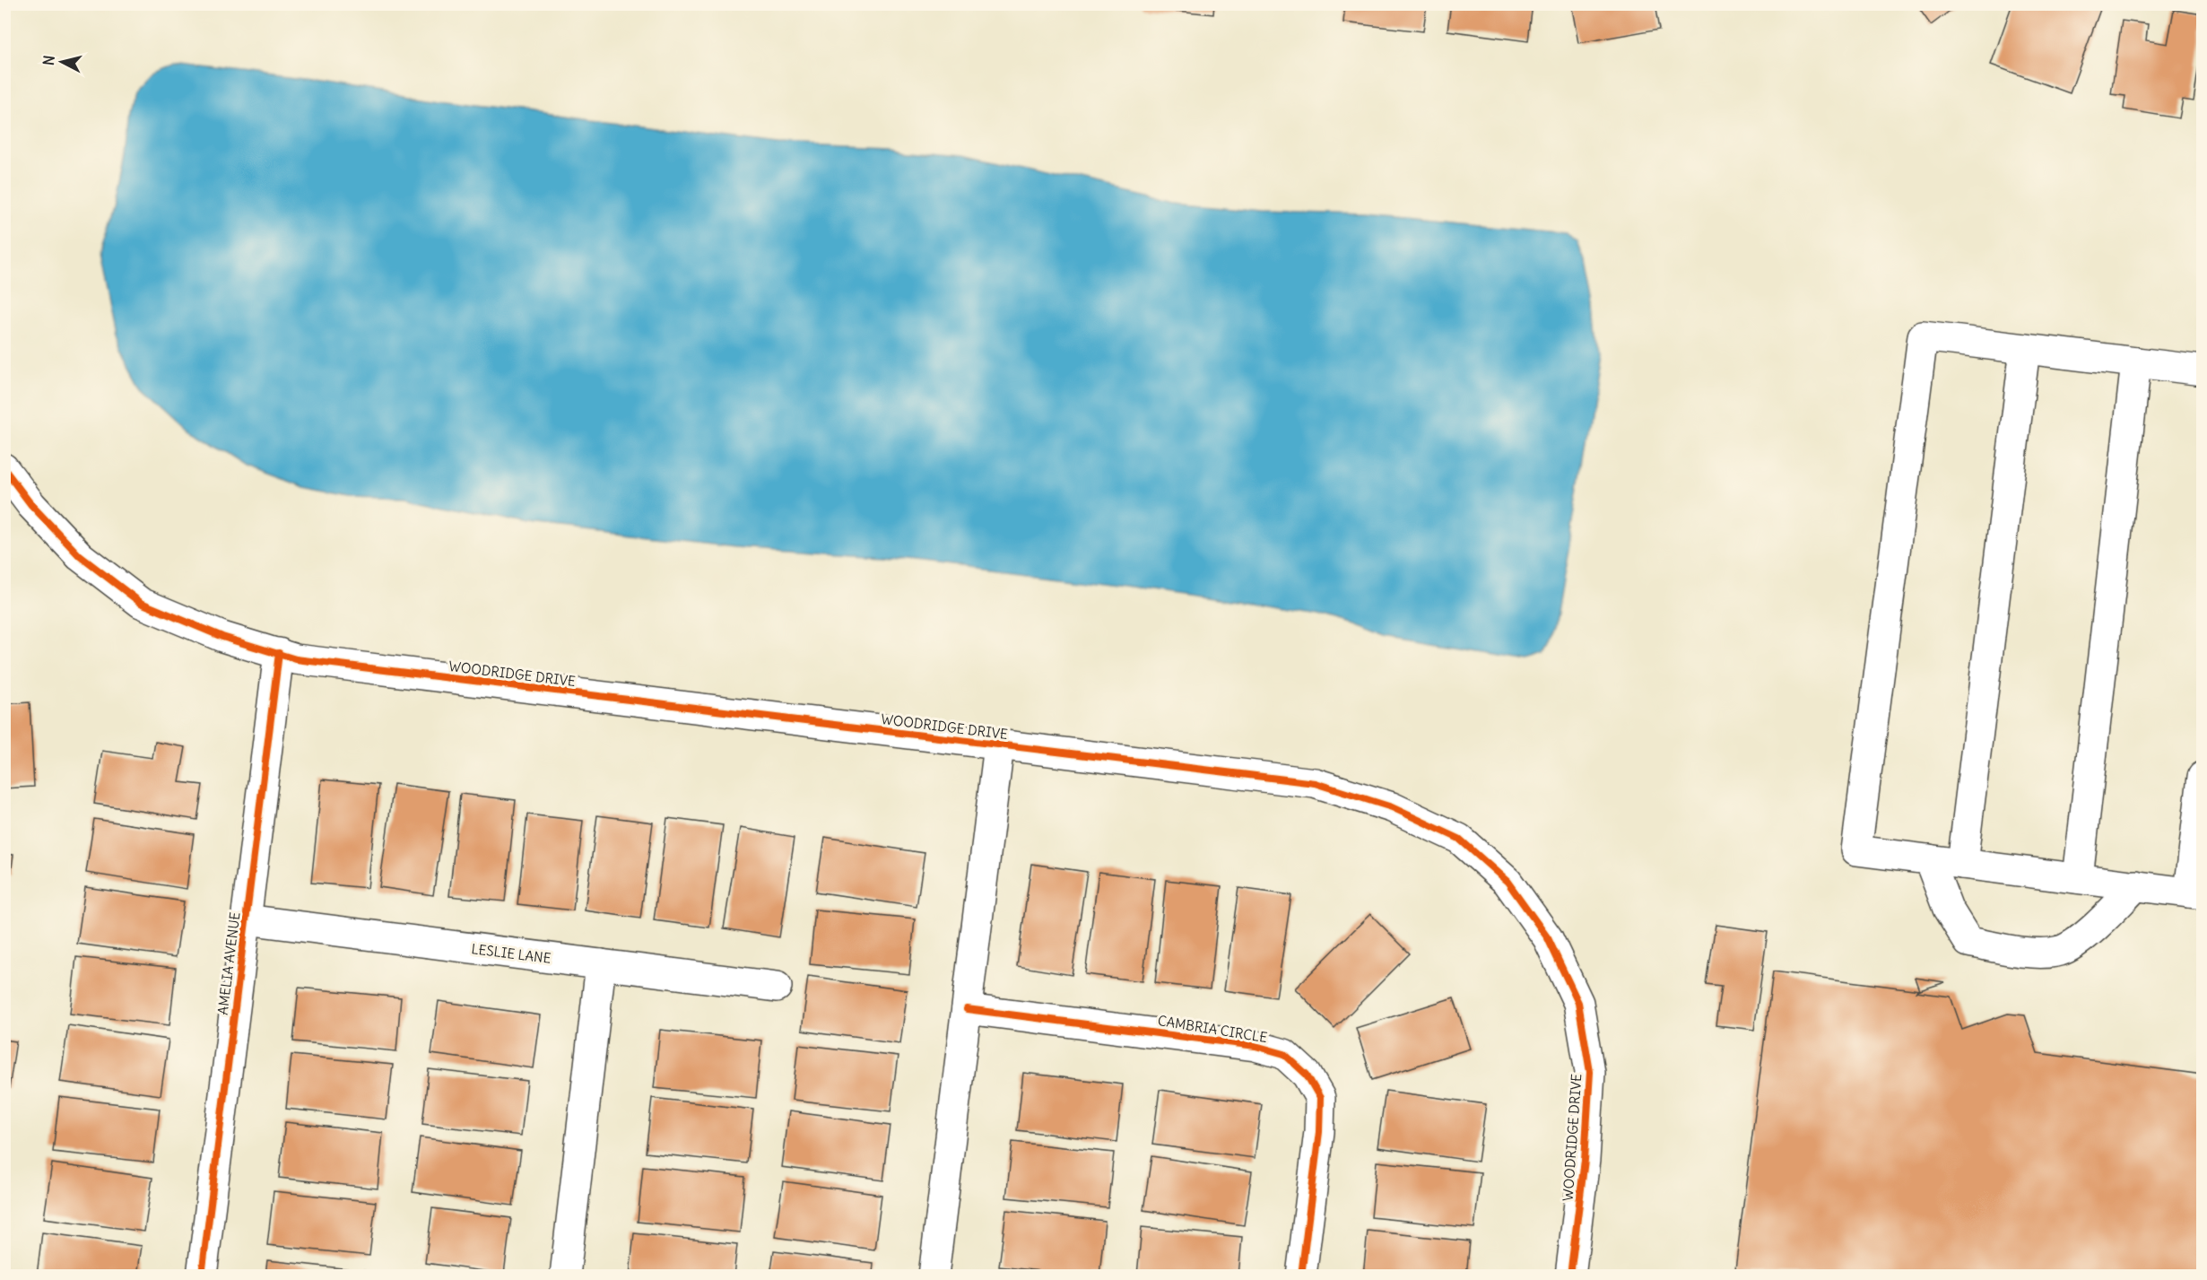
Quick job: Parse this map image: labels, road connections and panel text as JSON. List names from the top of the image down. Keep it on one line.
{"streets":{"street":["WOODRIDGE DRIVE","LESLIE LANE","AMELIA AVENUE","CAMBRIA CIRCLE"]},"crossings":[["WOODRIDGE DRIVE","AMELIA AVENUE"],["LESLIE LANE","AMELIA AVENUE"]],"north":"left"}
